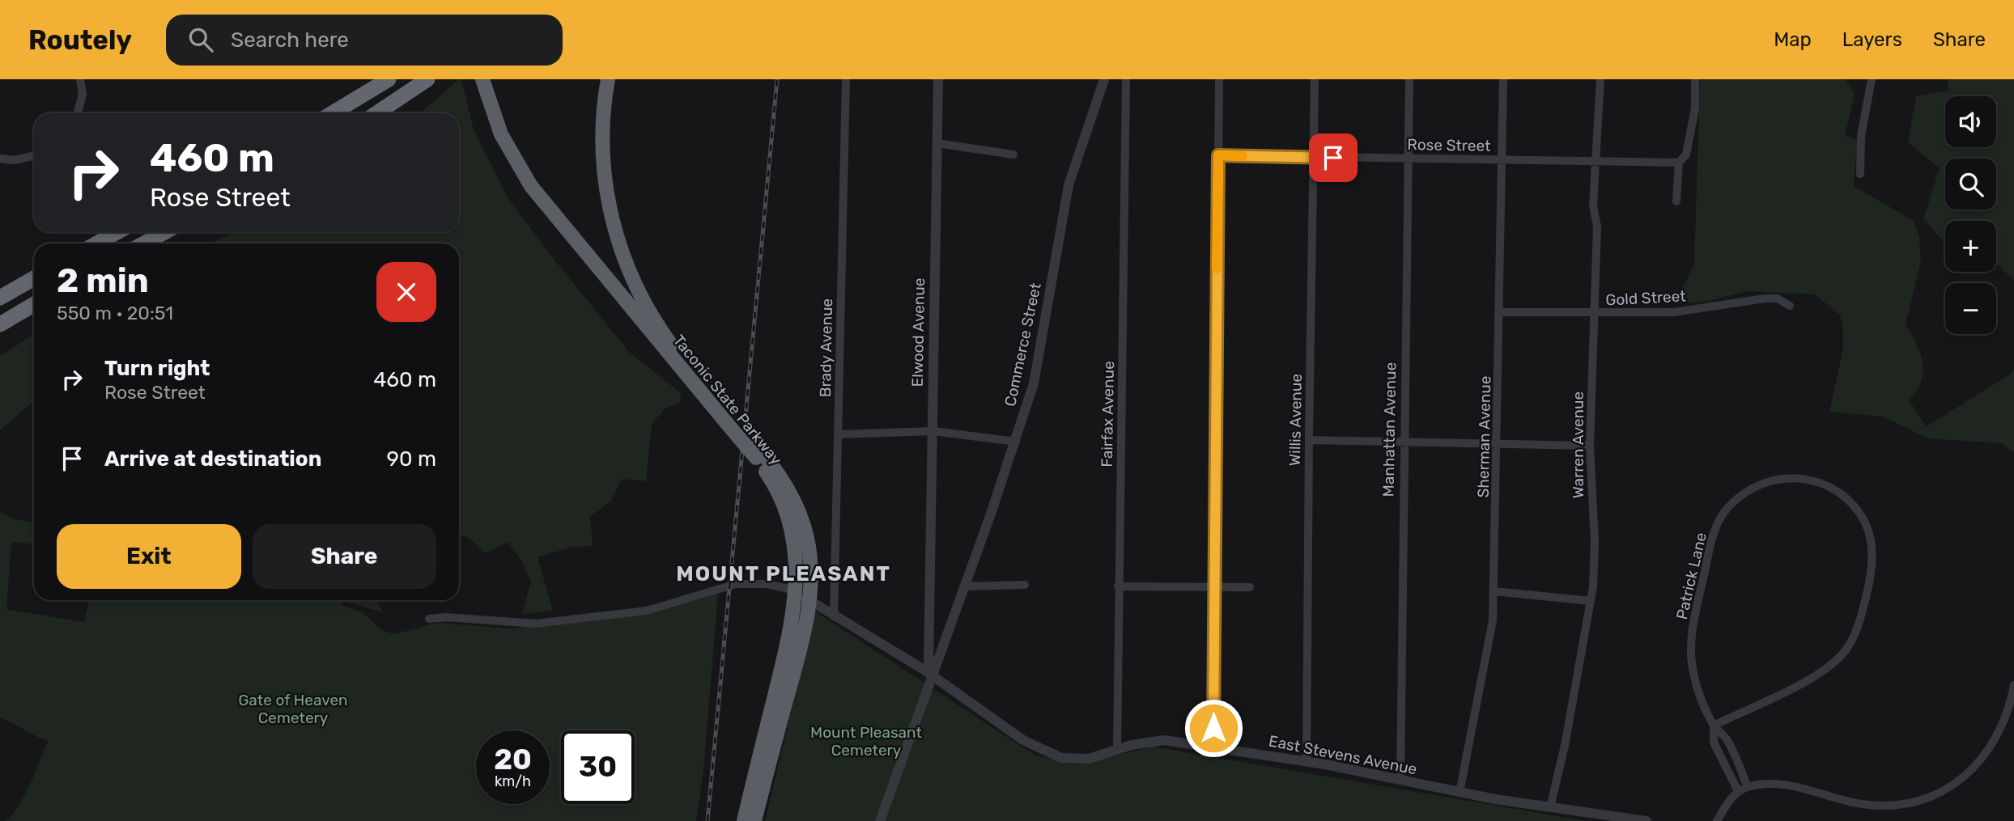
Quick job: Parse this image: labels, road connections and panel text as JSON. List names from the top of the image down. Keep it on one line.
{"streets":{"highway":["Taconic State Parkway"],"street":["Rose Street","Gold Street","Elwood Avenue","Commerce Street","Brady Avenue","Fairfax Avenue","Willis Avenue","Manhattan Avenue","Sherman Avenue","Warren Avenue","Patrick Lane","East Stevens Avenue"]},"crossings":[["Rose Street","Willis Avenue"],["Rose Street","Manhattan Avenue"],["Rose Street","Sherman Avenue"],["Rose Street","Warren Avenue"],["Gold Street","Sherman Avenue"],["Gold Street","Warren Avenue"],["Elwood Avenue","Commerce Street"],["Commerce Street","East Stevens Avenue"],["Brady Avenue","East Stevens Avenue"],["Taconic State Parkway","East Stevens Avenue"],["Fairfax Avenue","East Stevens Avenue"],["Willis Avenue","East Stevens Avenue"],["Manhattan Avenue","East Stevens Avenue"],["Sherman Avenue","East Stevens Avenue"],["Warren Avenue","East Stevens Avenue"]],"districts":["MOUNT PLEASANT"],"parks":["Gate of Heaven Cemetery","Mount Pleasant Cemetery"],"page":{"header":"Routely","search":"Search here","nav":["Map","Layers","Share"],"map_buttons":["+","−"],"turn":["460 m","Rose Street"],"heading":["2 min","550 m · 20:51"],"list":[{"name":"Turn right","note":"Rose Street","value":"460 m"},{"name":"Arrive at destination","value":"90 m"}],"buttons":["Exit","Share"],"speed":"20 km/h","limit":"30"}}
